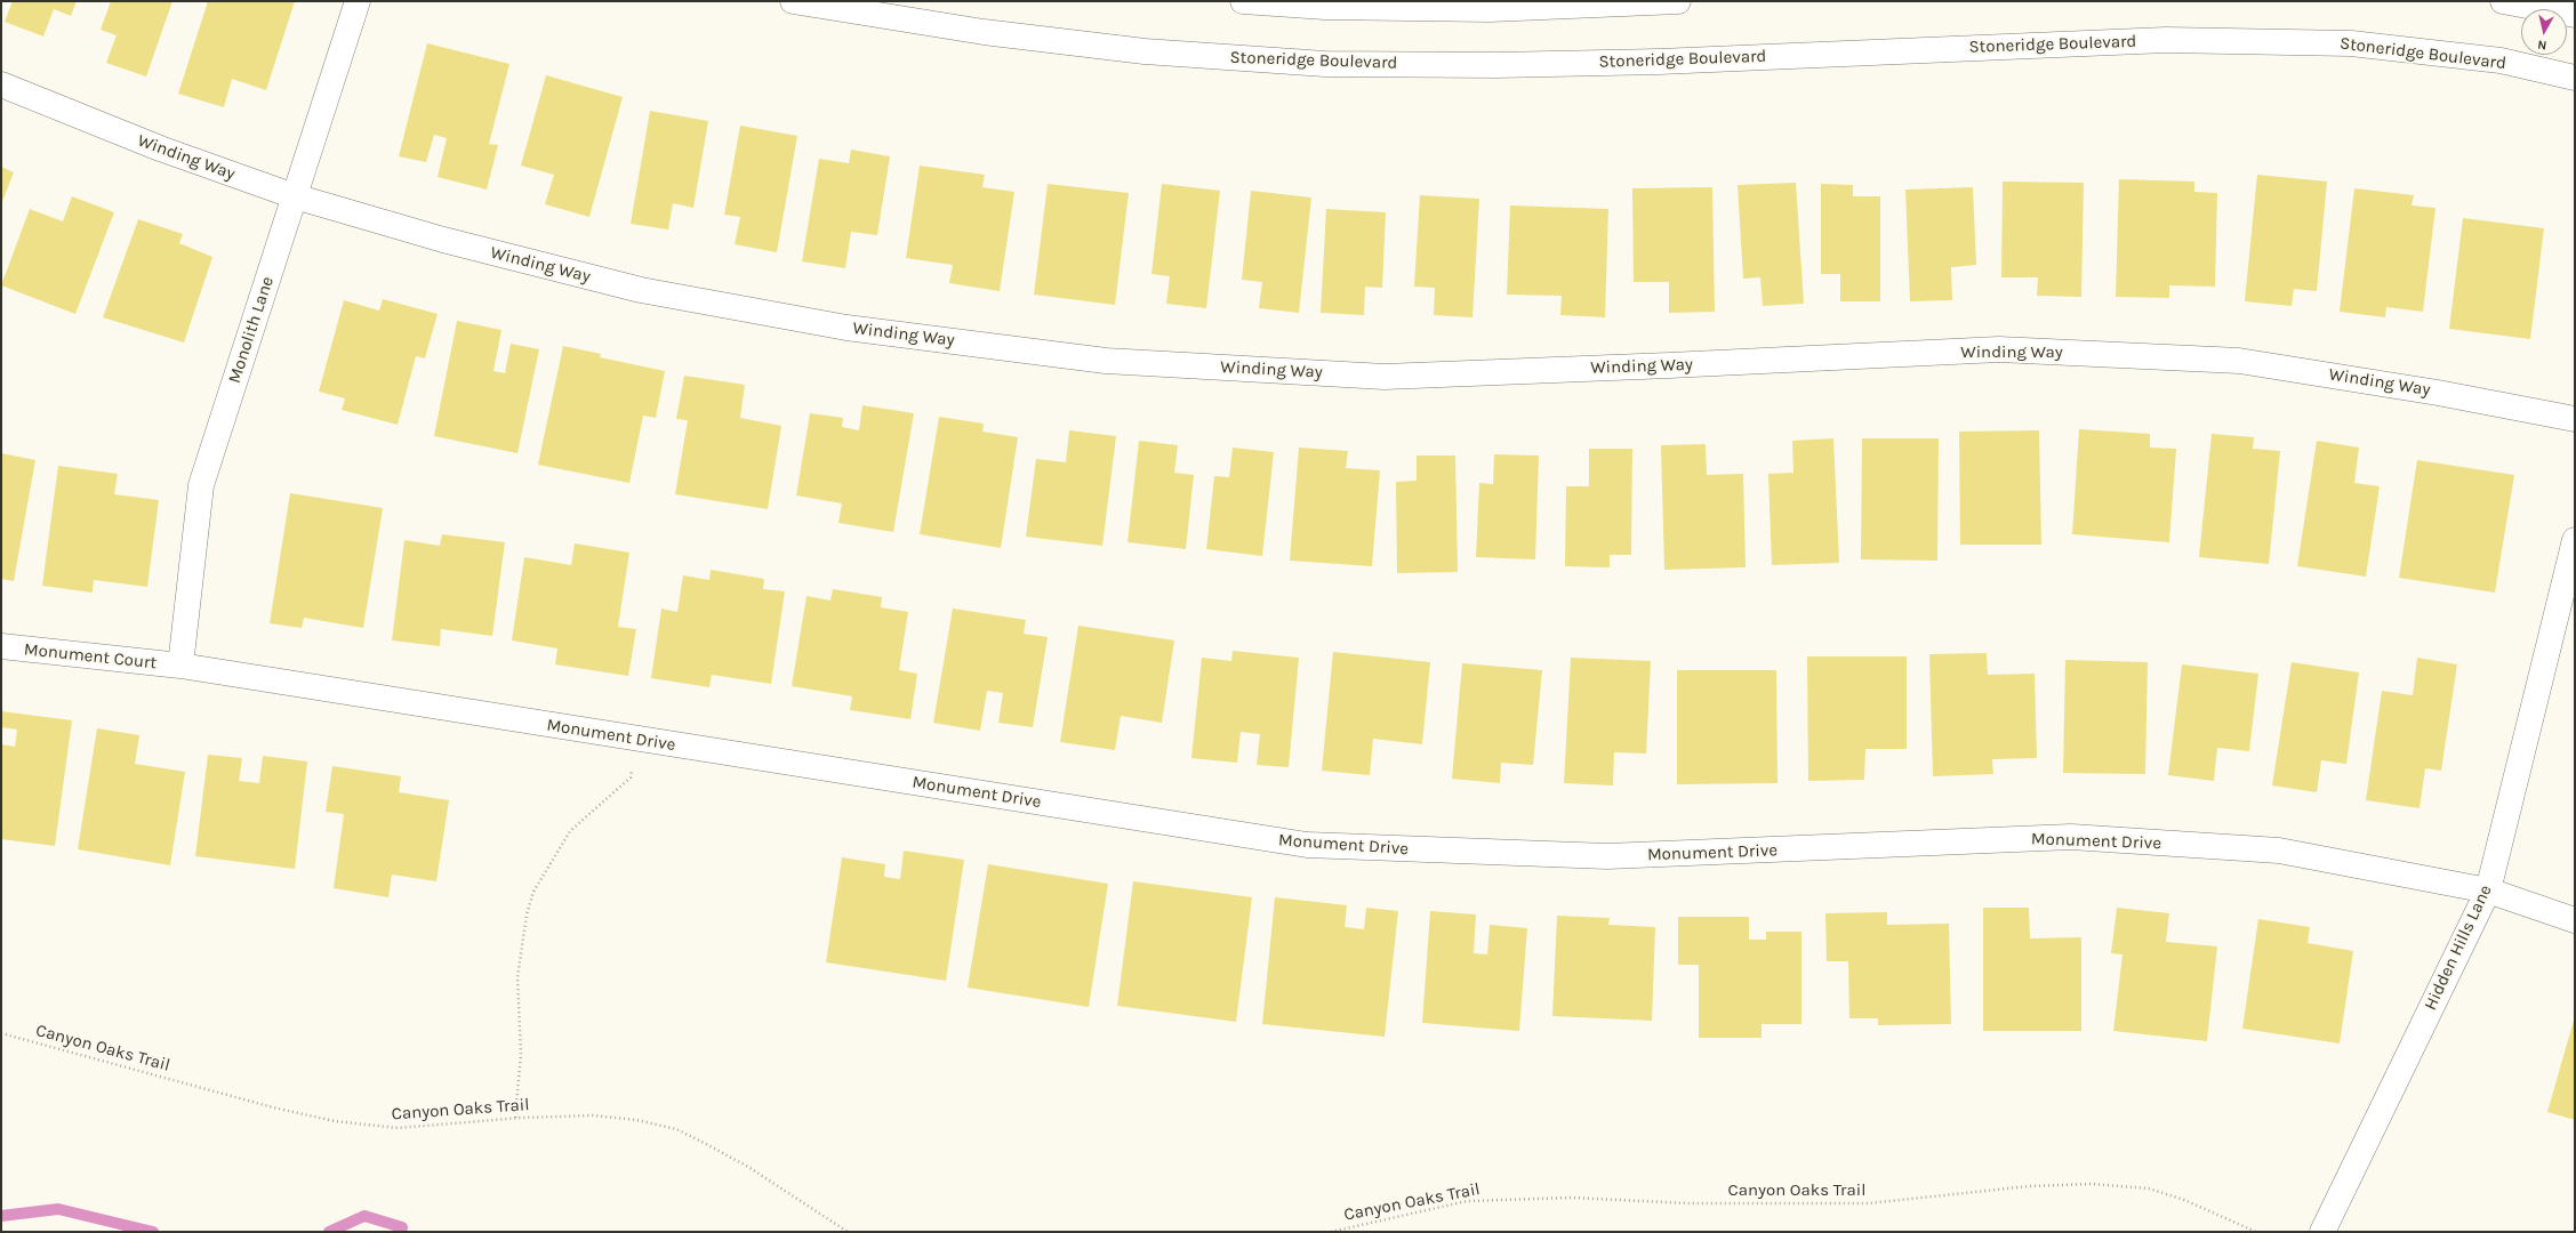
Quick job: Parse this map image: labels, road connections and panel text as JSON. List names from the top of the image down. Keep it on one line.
{"streets":{"street":["Stoneridge Boulevard","Winding Way","Monolith Lane","Monument Court","Monument Drive","Hidden Hills Lane"],"path":["Canyon Oaks Trail"]},"crossings":[["Winding Way","Monolith Lane"],["Monolith Lane","Monument Court"],["Monolith Lane","Monument Drive"],["Monument Court","Monument Drive"],["Monument Drive","Hidden Hills Lane"]],"north":"bottom"}
